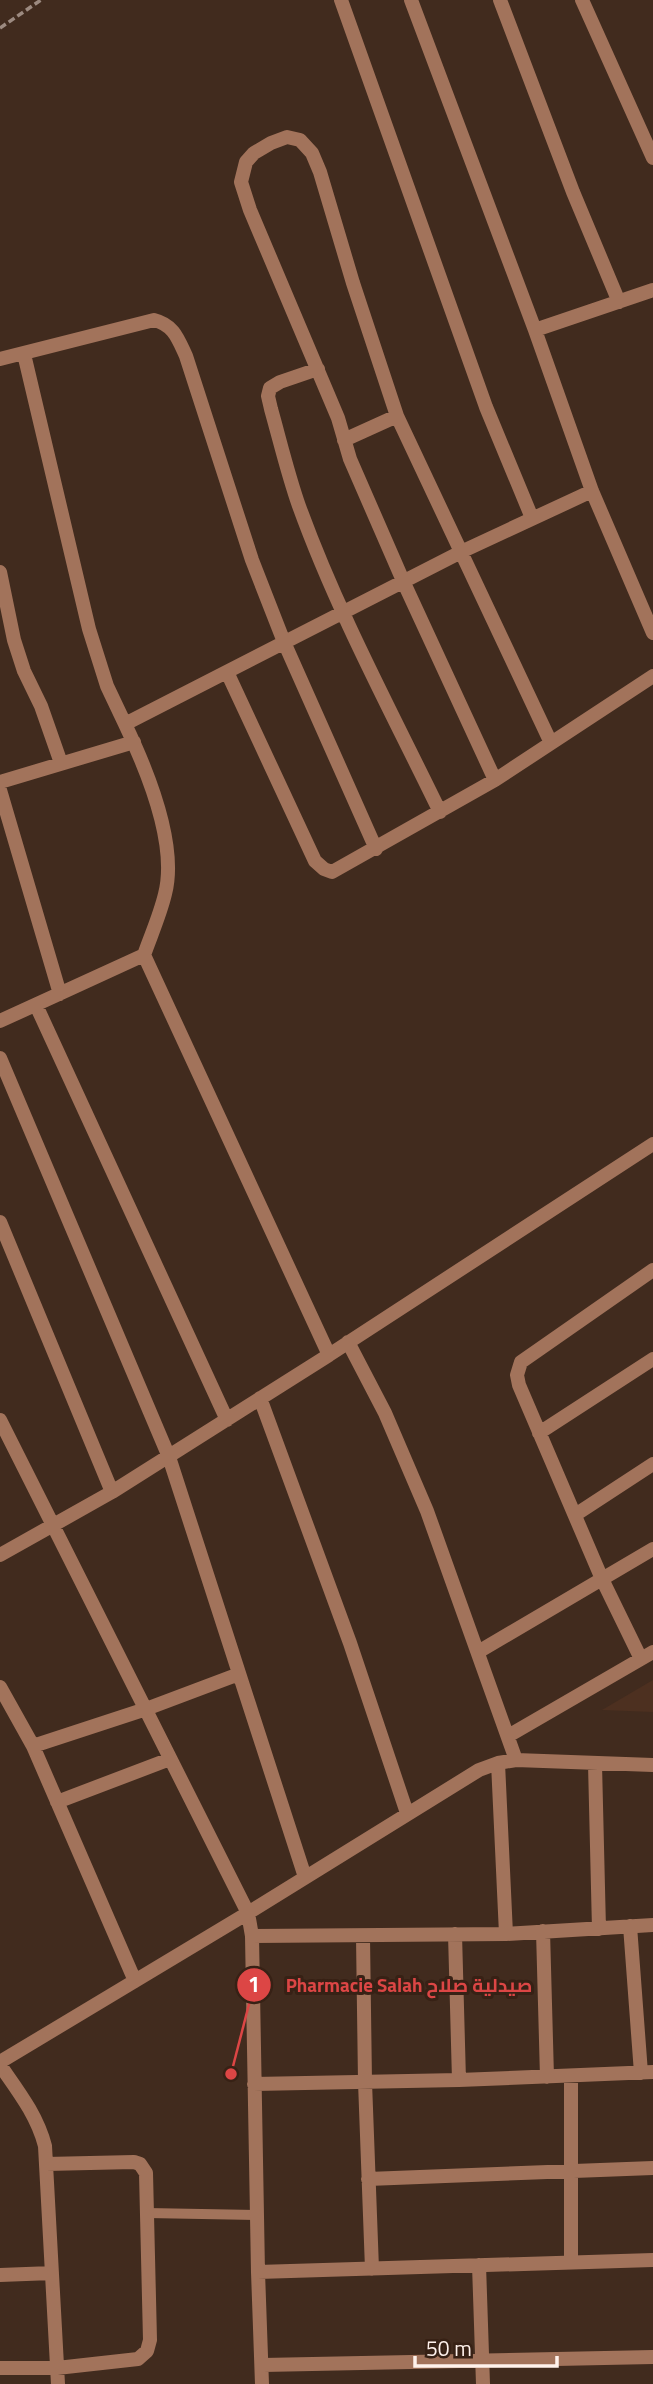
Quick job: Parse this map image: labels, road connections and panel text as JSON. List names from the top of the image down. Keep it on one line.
{"places":["Pharmacie Salah صيدلية صلاح"],"scale_bar":"50 m"}
